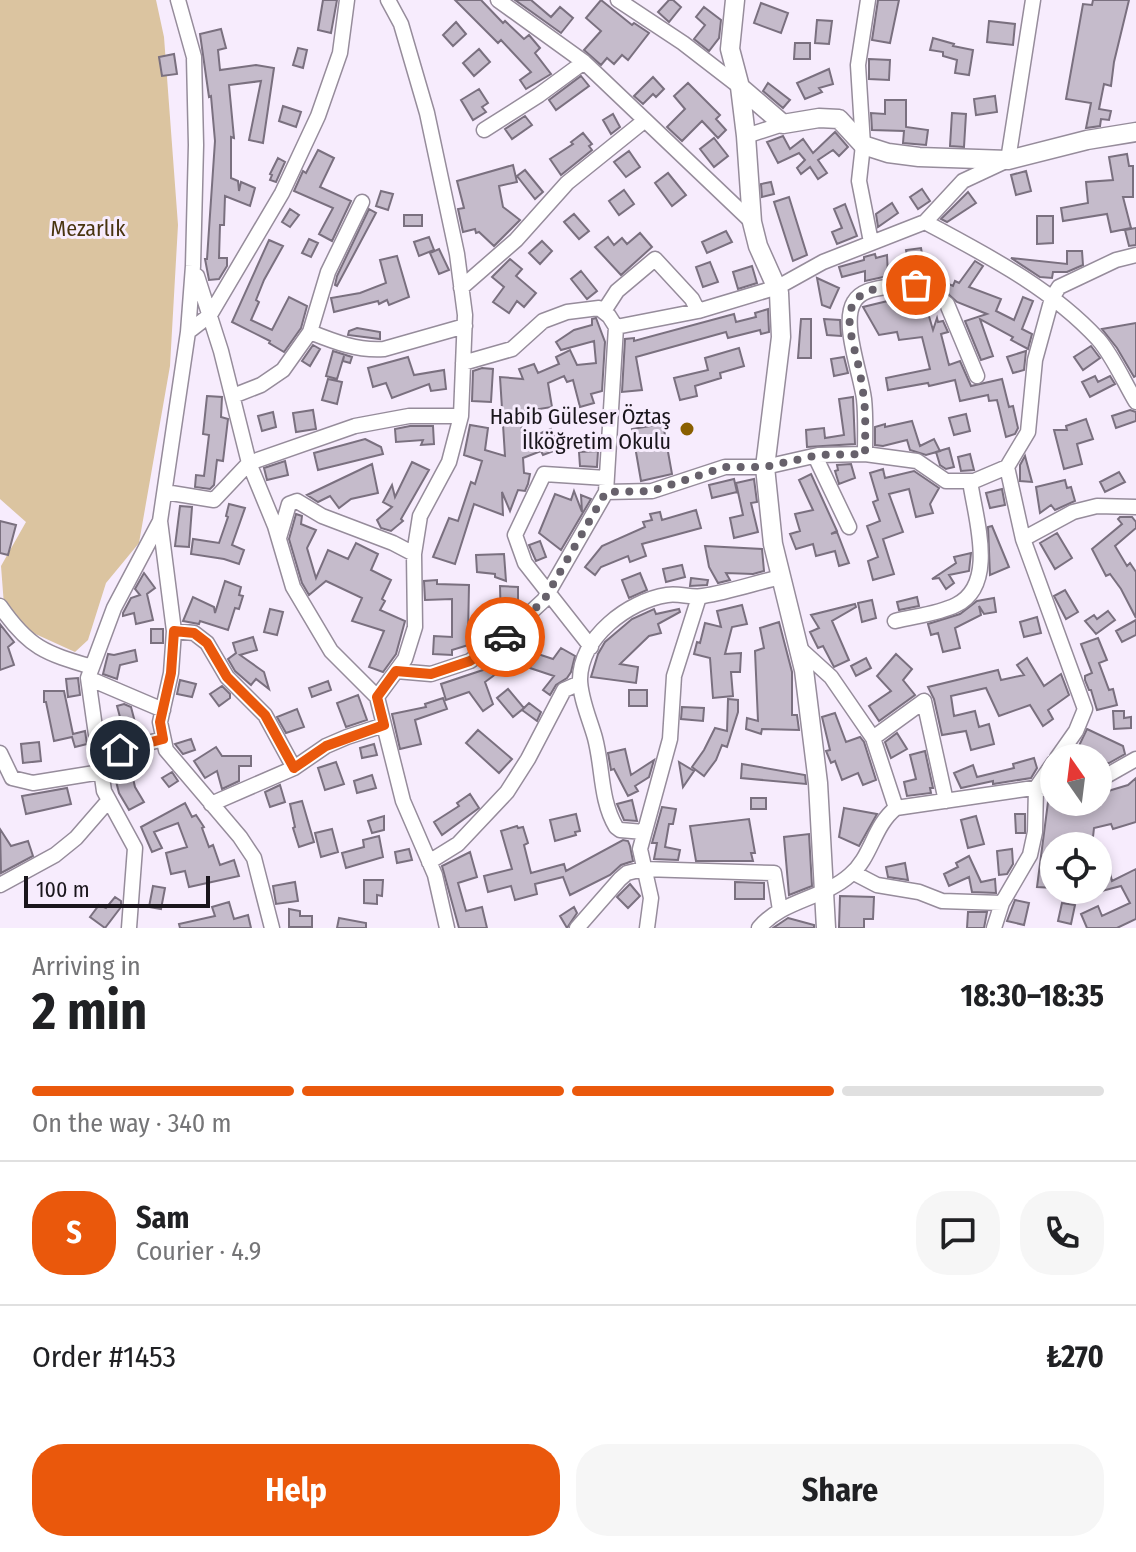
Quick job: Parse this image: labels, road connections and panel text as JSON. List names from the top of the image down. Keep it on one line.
{"parks":["Mezarlık"],"places":["Habib Güleser Öztaş İlköğretim Okulu"],"scale_bar":"100 m","north":"top","page":{"scale":"100 m","heading":["2 min","Arriving in","18:30–18:35"],"panel":["Sam","Courier · 4.9","Order #1453","₺270"],"bar":"On the way · 340 m","round":"S","buttons":["Help","Share"]}}
